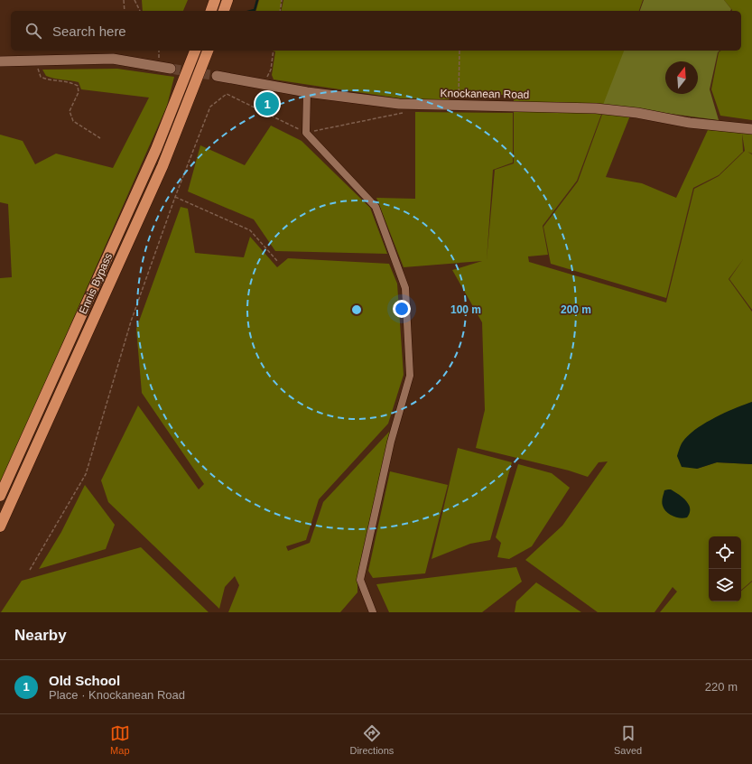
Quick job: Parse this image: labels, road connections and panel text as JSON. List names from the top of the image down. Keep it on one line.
{"streets":{"highway":["Ennis Bypass"],"street":["Knockanean Road"]},"north":"top","page":{"search":"Search here","pins":"1","heading":"Nearby","list":[{"mark":"1","name":"Old School","note":"Place · Knockanean Road","value":"220 m"}],"nav":["Map","Directions","Saved"]},"rings":["100 m","200 m"]}
